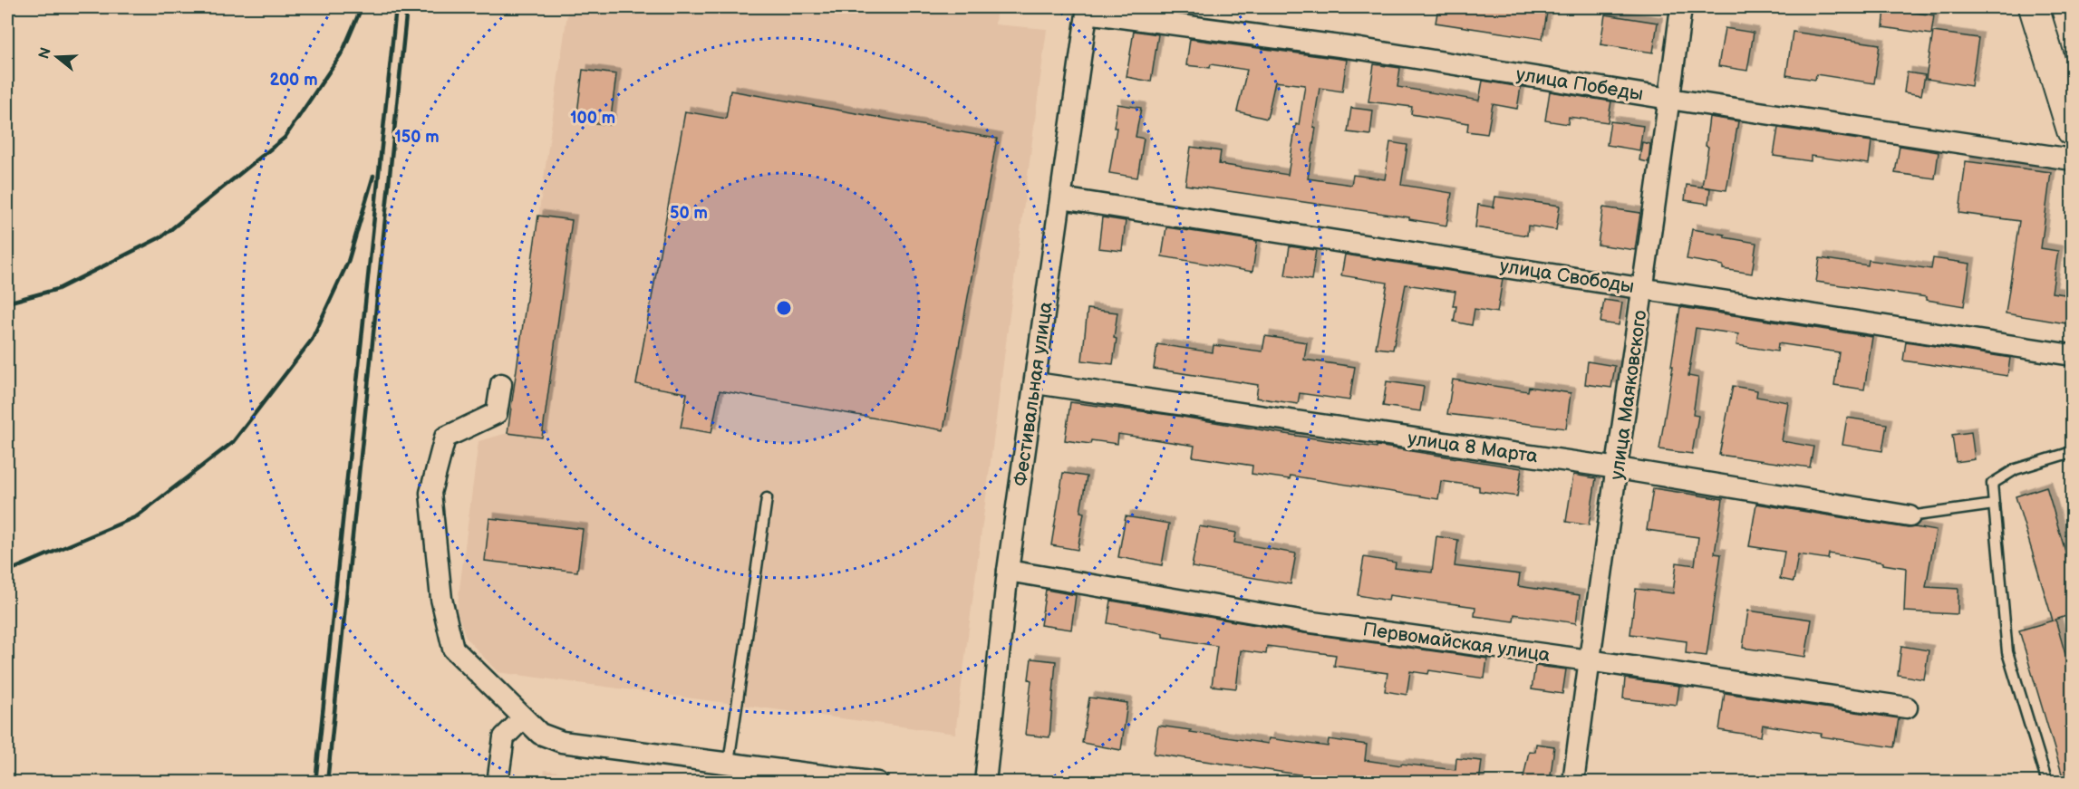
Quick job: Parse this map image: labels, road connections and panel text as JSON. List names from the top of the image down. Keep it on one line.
{"streets":{"street":["улица Победы","улица Свободы","Фестивальная улица","улица Маяковского","улица 8 Марта","Первомайская улица"]},"crossings":[["улица Победы","Фестивальная улица"],["улица Победы","улица Маяковского"],["улица Свободы","Фестивальная улица"],["улица Свободы","улица Маяковского"],["Фестивальная улица","улица 8 Марта"],["Фестивальная улица","Первомайская улица"],["улица Маяковского","улица 8 Марта"],["улица Маяковского","Первомайская улица"]],"north":"left","rings":["200 m","100 m","150 m","50 m"]}
